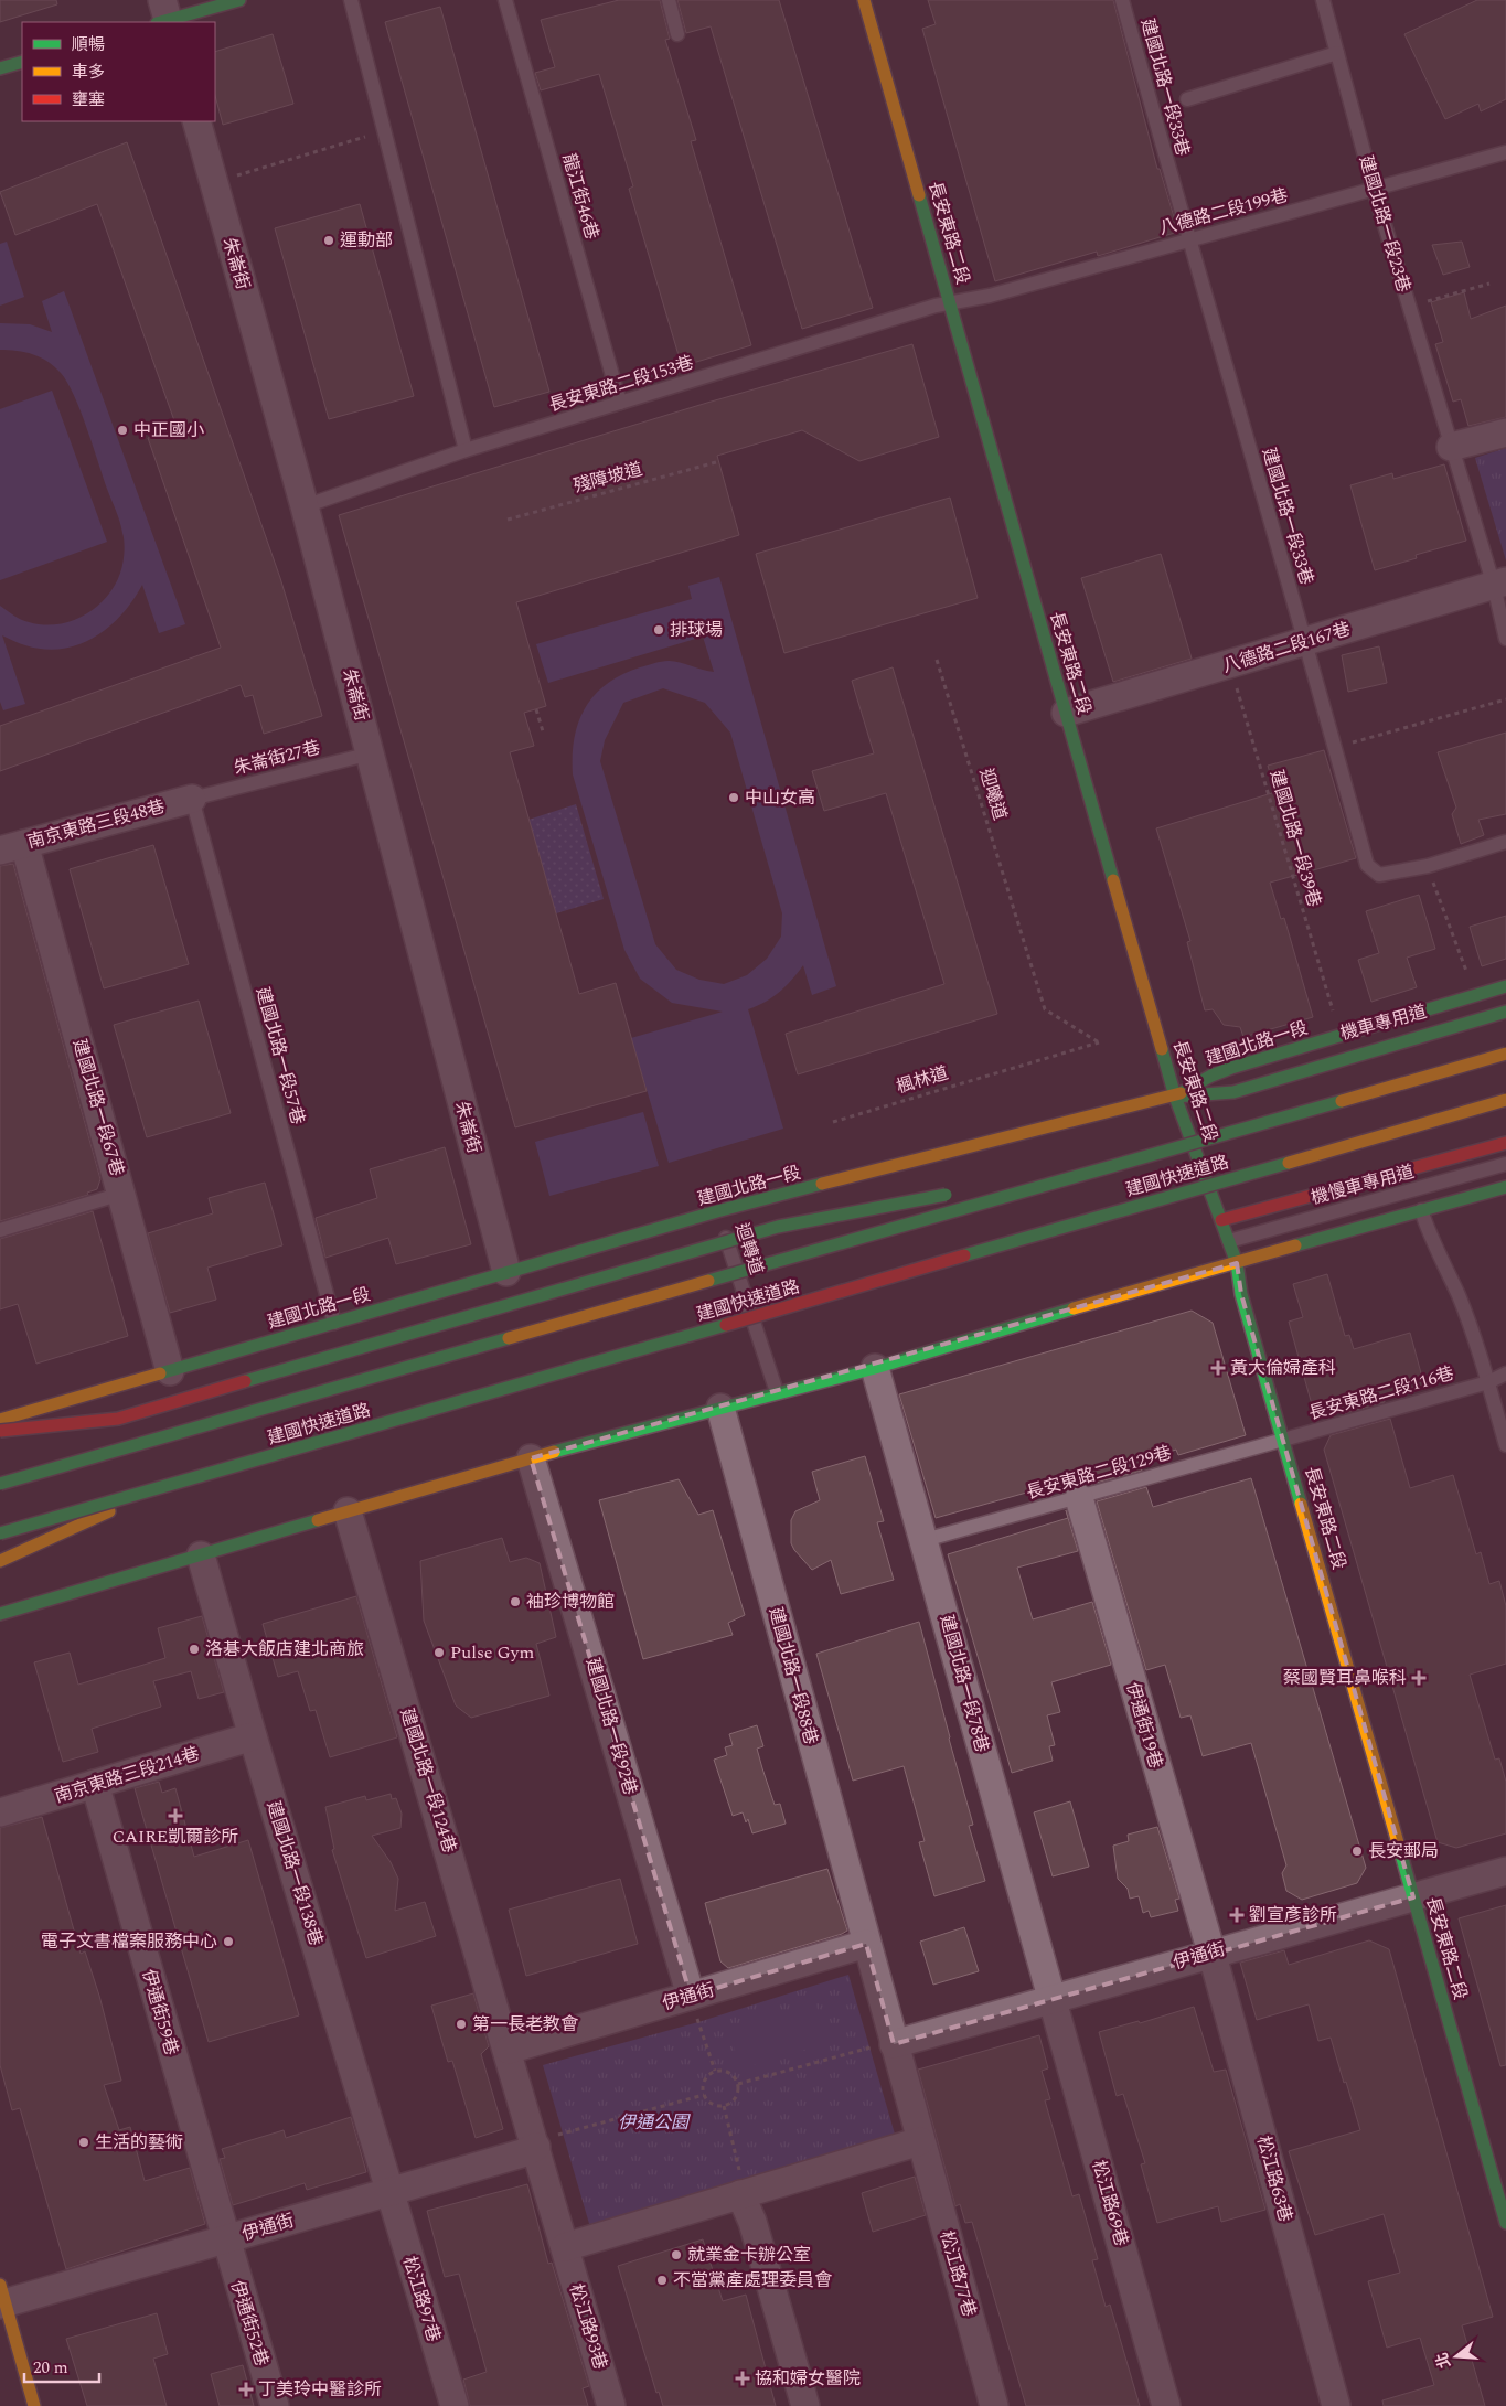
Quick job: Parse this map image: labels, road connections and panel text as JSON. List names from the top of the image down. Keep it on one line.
{"streets":{"main road":["長安東路二段","建國北路一段","建國快速道路"],"street":["朱崙街","八德路二段167巷","南京東路三段48巷","建國北路一段67巷","建國北路一段88巷","建國北路一段78巷","伊通街19巷","建國北路一段92巷","南京東路三段214巷","建國北路一段124巷","建國北路一段138巷","伊通街","伊通街59巷","松江路63巷","松江路69巷","松江路77巷","松江路97巷","伊通街52巷","松江路93巷"],"lane":["建國北路一段33巷","龍江街46巷","八德路二段199巷","建國北路一段23巷","長安東路二段153巷","朱崙街27巷","機車專用道","建國北路一段57巷","機慢車專用道","迴轉道","長安東路二段116巷","長安東路二段129巷"],"path":["殘障坡道","迎曦道","建國北路一段39巷","楓林道"]},"crossings":[["建國北路一段33巷","八德路二段199巷"],["建國北路一段33巷","八德路二段167巷"],["龍江街46巷","長安東路二段153巷"],["八德路二段199巷","建國北路一段23巷"],["八德路二段199巷","長安東路二段"],["八德路二段199巷","長安東路二段153巷"],["建國北路一段23巷","八德路二段167巷"],["長安東路二段","長安東路二段153巷"],["長安東路二段","八德路二段167巷"],["長安東路二段","機車專用道"],["長安東路二段","建國北路一段"],["長安東路二段","機慢車專用道"],["長安東路二段","長安東路二段116巷"],["長安東路二段","長安東路二段129巷"],["長安東路二段","伊通街"],["朱崙街","長安東路二段153巷"],["朱崙街","朱崙街27巷"],["朱崙街","建國北路一段"],["八德路二段167巷","建國北路一段39巷"],["朱崙街27巷","南京東路三段48巷"],["朱崙街27巷","建國北路一段57巷"],["迎曦道","楓林道"],["南京東路三段48巷","建國北路一段57巷"],["南京東路三段48巷","建國北路一段67巷"],["機車專用道","建國北路一段"],["建國北路一段","建國北路一段57巷"],["建國北路一段","建國北路一段67巷"],["建國北路一段","迴轉道"],["長安東路二段116巷","長安東路二段129巷"],["長安東路二段129巷","建國北路一段78巷"],["長安東路二段129巷","伊通街19巷"],["建國北路一段88巷","伊通街"],["建國北路一段78巷","伊通街"],["建國北路一段78巷","松江路69巷"],["伊通街19巷","伊通街"],["伊通街19巷","松江路63巷"],["建國北路一段92巷","伊通街"],["南京東路三段214巷","建國北路一段138巷"],["南京東路三段214巷","伊通街59巷"],["建國北路一段124巷","伊通街"],["建國北路一段138巷","伊通街"],["建國北路一段138巷","松江路97巷"],["伊通街","伊通街59巷"],["伊通街","松江路63巷"],["伊通街","松江路69巷"],["伊通街","松江路97巷"],["伊通街","伊通街52巷"],["伊通街59巷","伊通街52巷"]],"parks":["伊通公園"],"places":{"other":["運動部","中正國小","排球場","中山女高","袖珍博物館","洛碁大飯店建北商旅","Pulse Gym","長安郵局","電子文書檔案服務中心","第一長老教會","生活的藝術","就業金卡辦公室","不當黨產處理委員會"],"health":["黃大倫婦產科","蔡國賢耳鼻喉科","CAIRE凱爾診所","劉宣彥診所","協和婦女醫院","丁美玲中醫診所"]},"legend":["順暢","車多","壅塞"],"scale_bar":"20 m","north":"left"}
